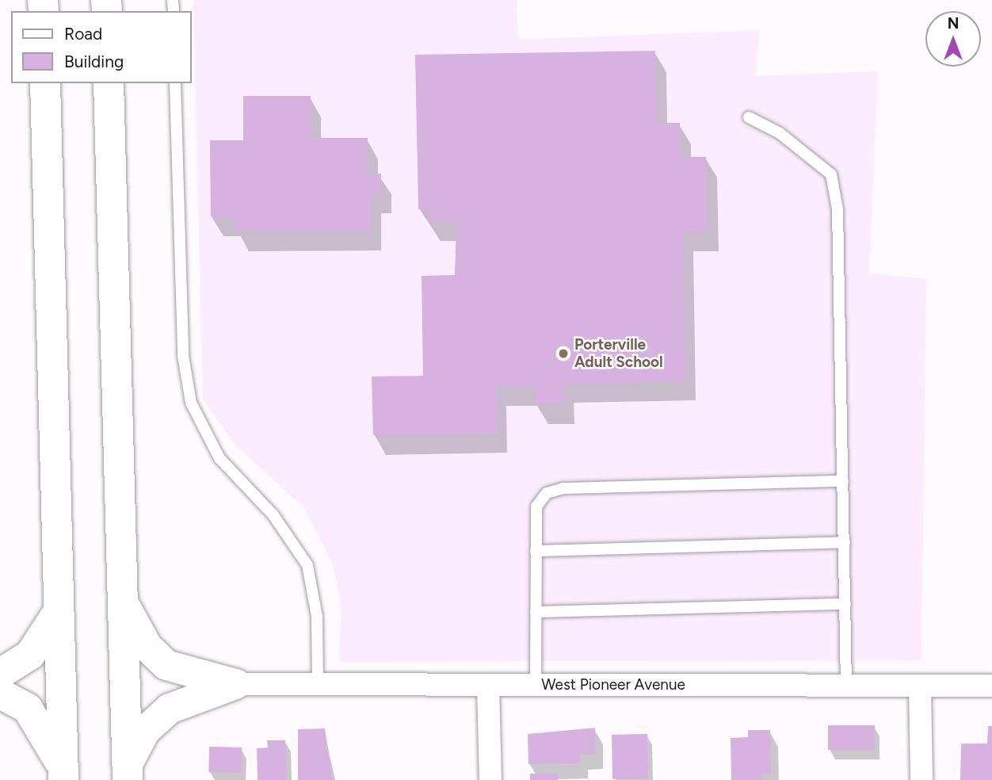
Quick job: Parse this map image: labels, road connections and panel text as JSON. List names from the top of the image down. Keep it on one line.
{"streets":{"street":["West Pioneer Avenue"]},"places":["Porterville Adult School"],"legend":["Road","Building"],"north":"top"}
